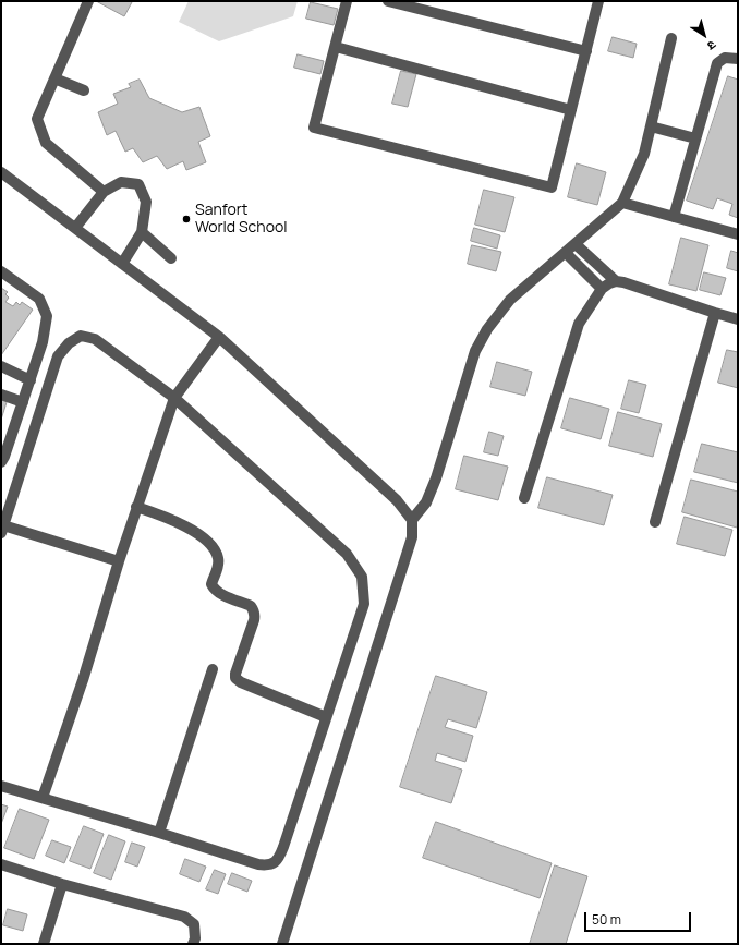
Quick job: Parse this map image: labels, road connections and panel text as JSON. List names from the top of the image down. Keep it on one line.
{"places":["Sanfort World School"],"scale_bar":"50 m","north":"bottom right"}
